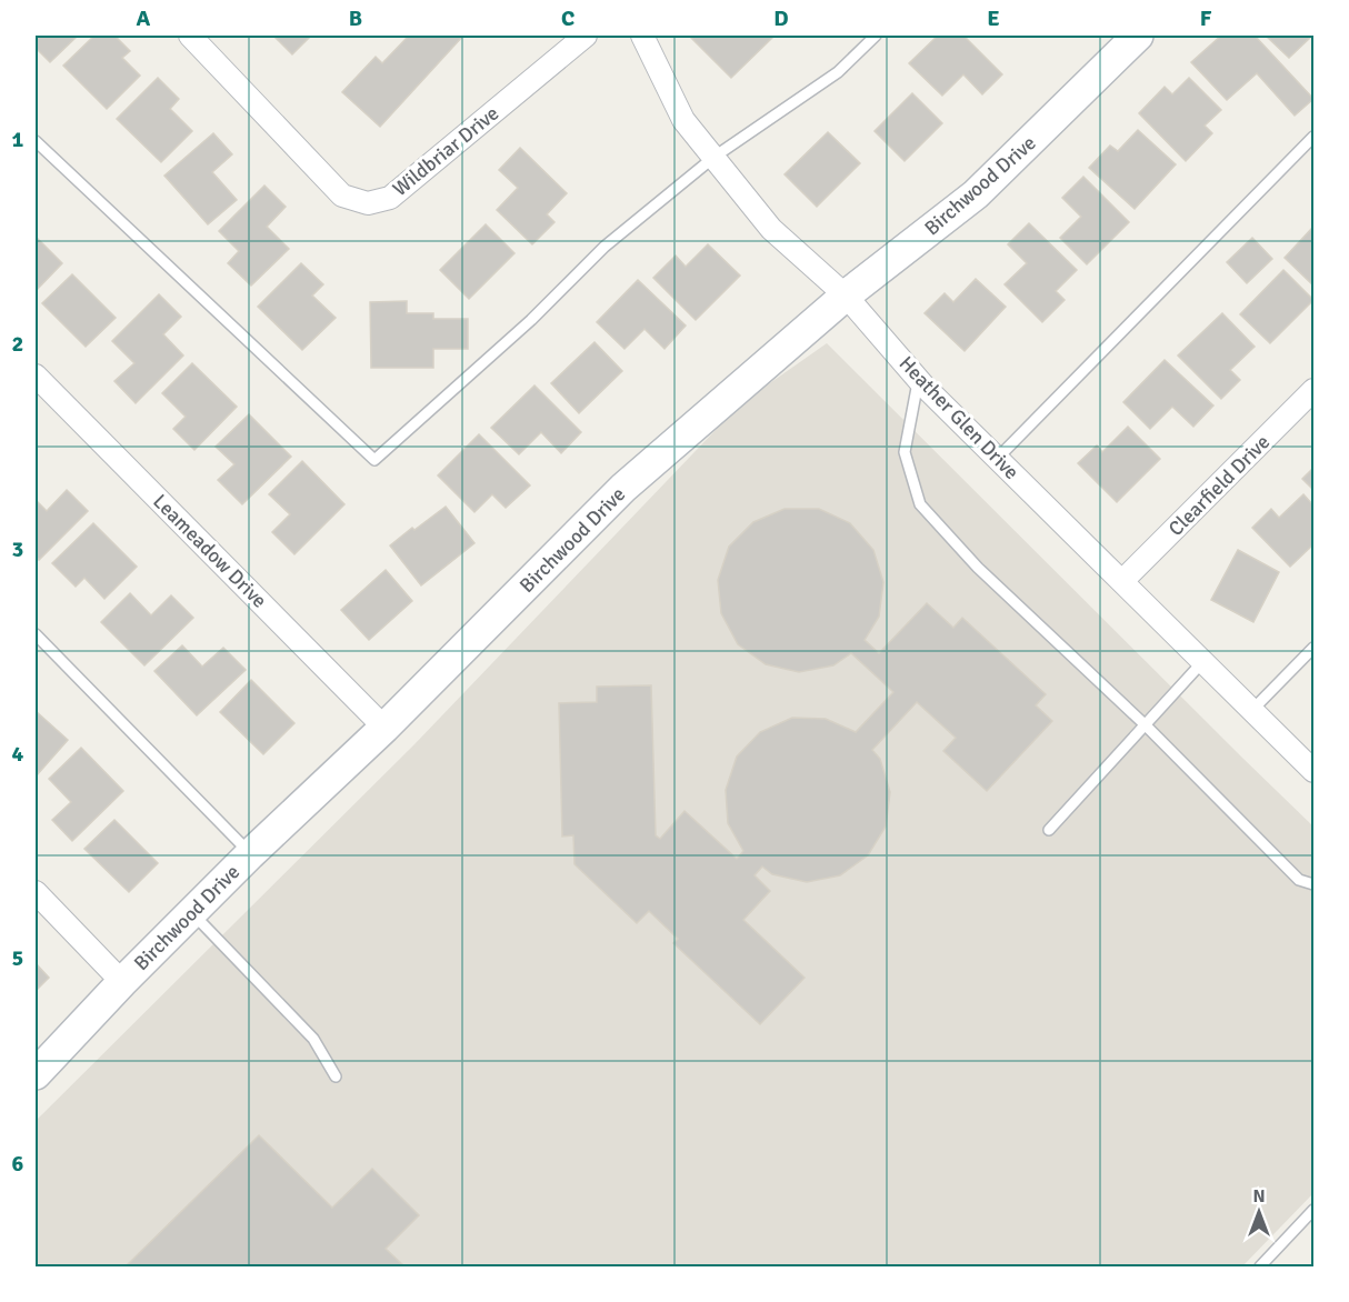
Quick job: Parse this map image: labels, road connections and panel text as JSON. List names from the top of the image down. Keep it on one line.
{"streets":{"street":["Wildbriar Drive","Birchwood Drive","Heather Glen Drive","Clearfield Drive","Leameadow Drive"]},"crossings":[["Birchwood Drive","Heather Glen Drive"],["Birchwood Drive","Leameadow Drive"],["Heather Glen Drive","Clearfield Drive"]],"north":"top","grid":{"columns":["A","B","C","D","E","F"],"rows":["1","2","3","4","5","6"]}}
